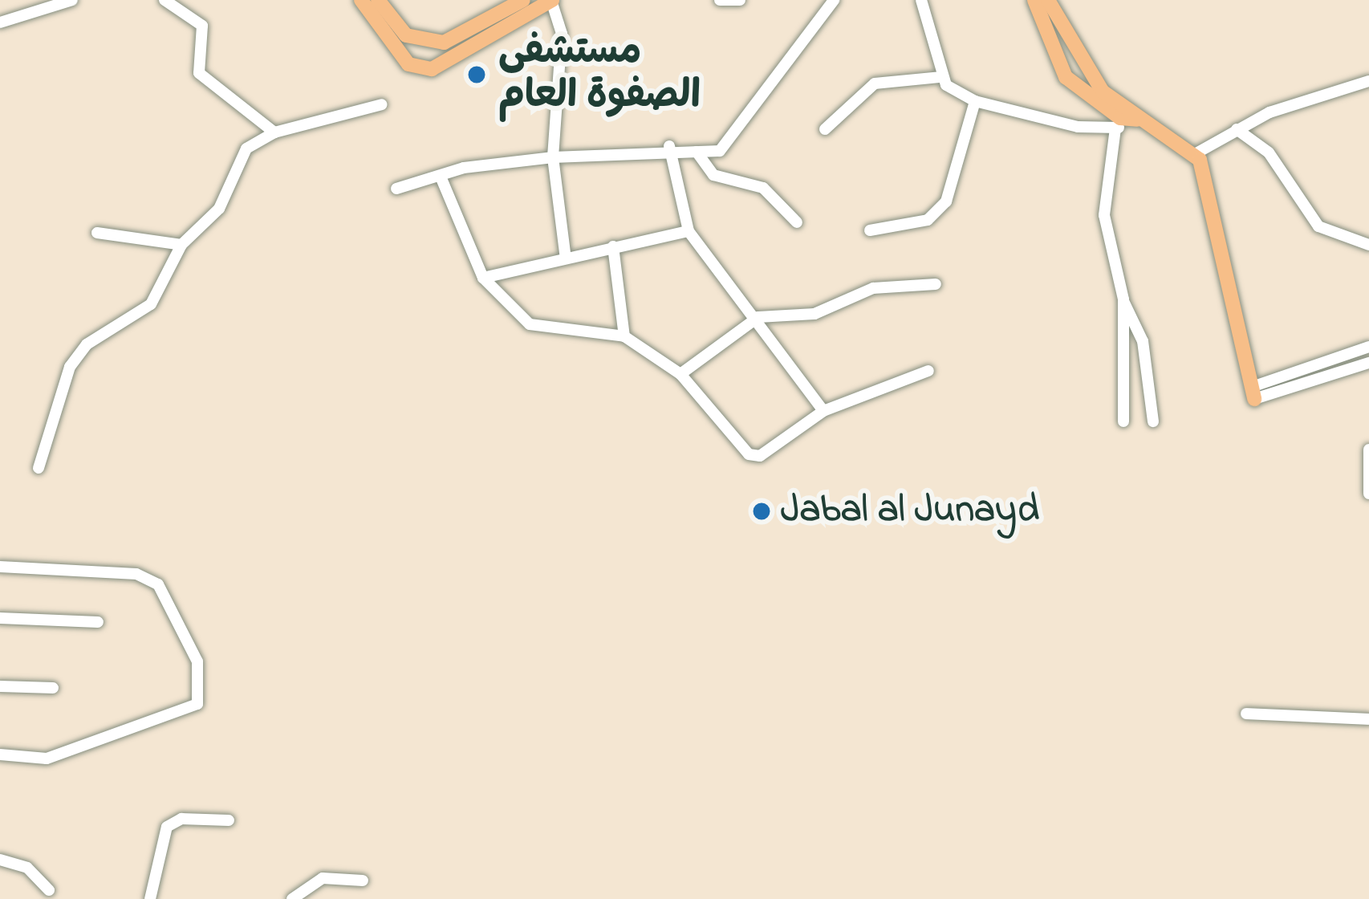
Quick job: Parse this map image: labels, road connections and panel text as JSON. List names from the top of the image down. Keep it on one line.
{"places":["مستشفى الصفوة العام","Jabal al Junayd"]}
